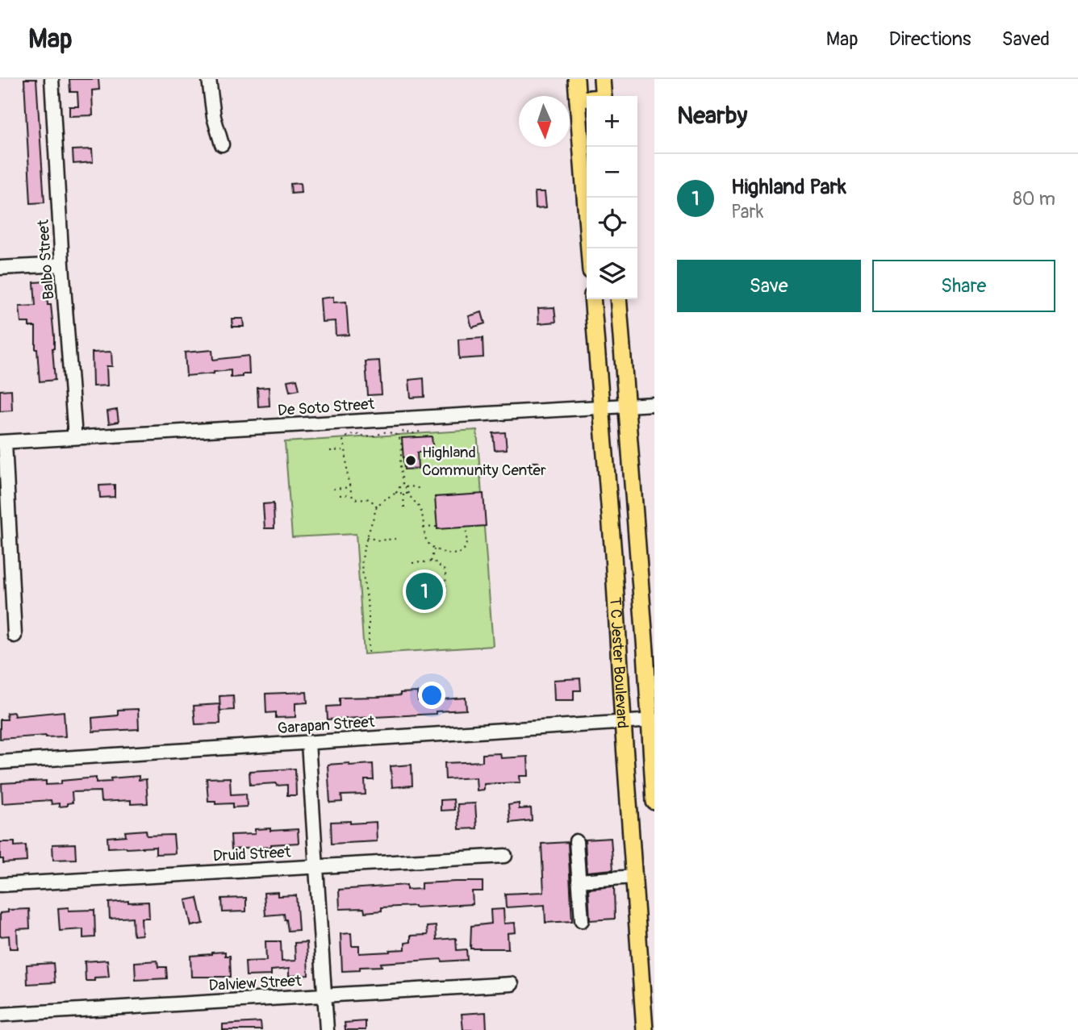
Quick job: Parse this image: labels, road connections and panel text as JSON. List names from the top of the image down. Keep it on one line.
{"streets":{"main road":["T C Jester Boulevard"],"street":["Balbo Street","De Soto Street","Garapan Street","Druid Street","Dalview Street"]},"crossings":[["Balbo Street","De Soto Street"],["De Soto Street","T C Jester Boulevard"],["T C Jester Boulevard","Garapan Street"]],"places":["Highland Community Center"],"north":"bottom","page":{"header":"Map","nav":["Map","Directions","Saved"],"heading":"Nearby","map_buttons":["+","−"],"list":[{"mark":"1","name":"Highland Park","note":"Park","value":"80 m"}],"buttons":["Save","Share"],"pins":"1"}}
